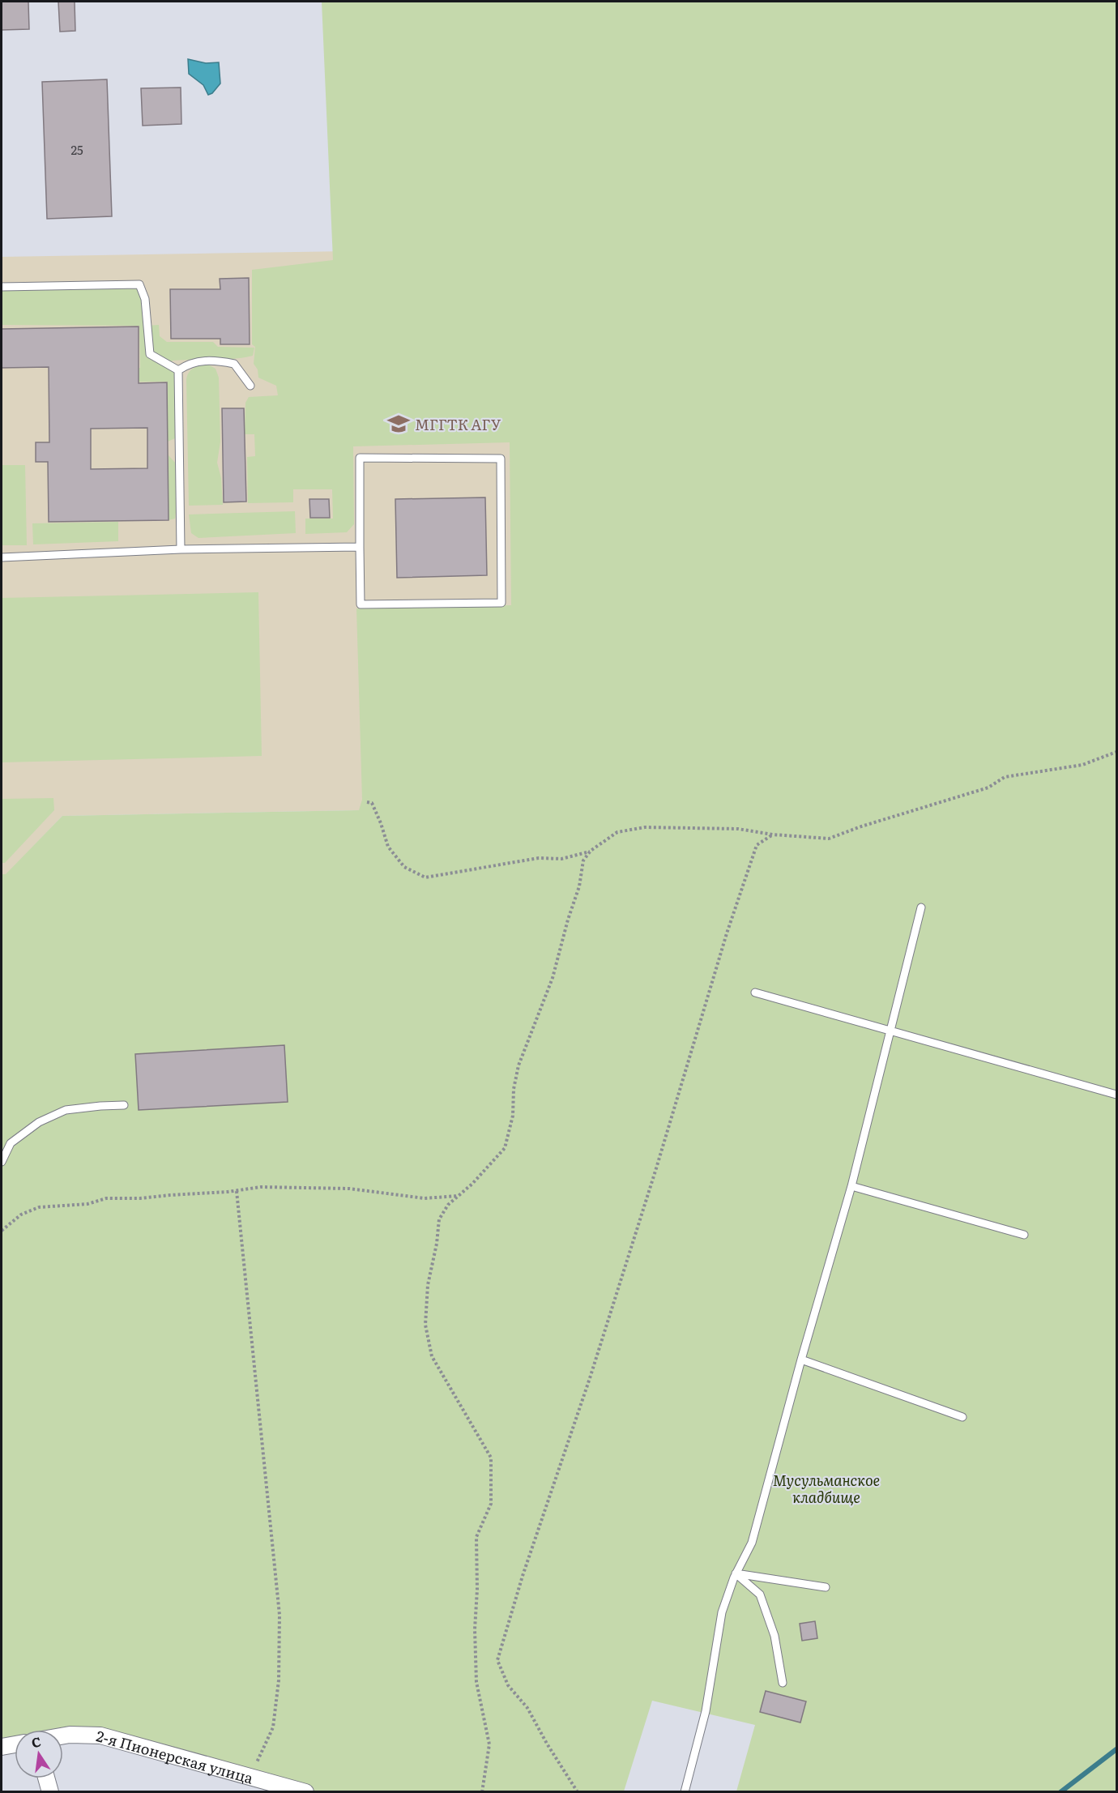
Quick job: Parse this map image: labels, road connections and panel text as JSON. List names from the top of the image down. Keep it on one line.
{"streets":{"street":["2-я Пионерская улица"]},"parks":["Мусульманское кладбище"],"places":{"school or university":["МГГТК АГУ"]},"house_numbers":["25"],"north":"top"}
